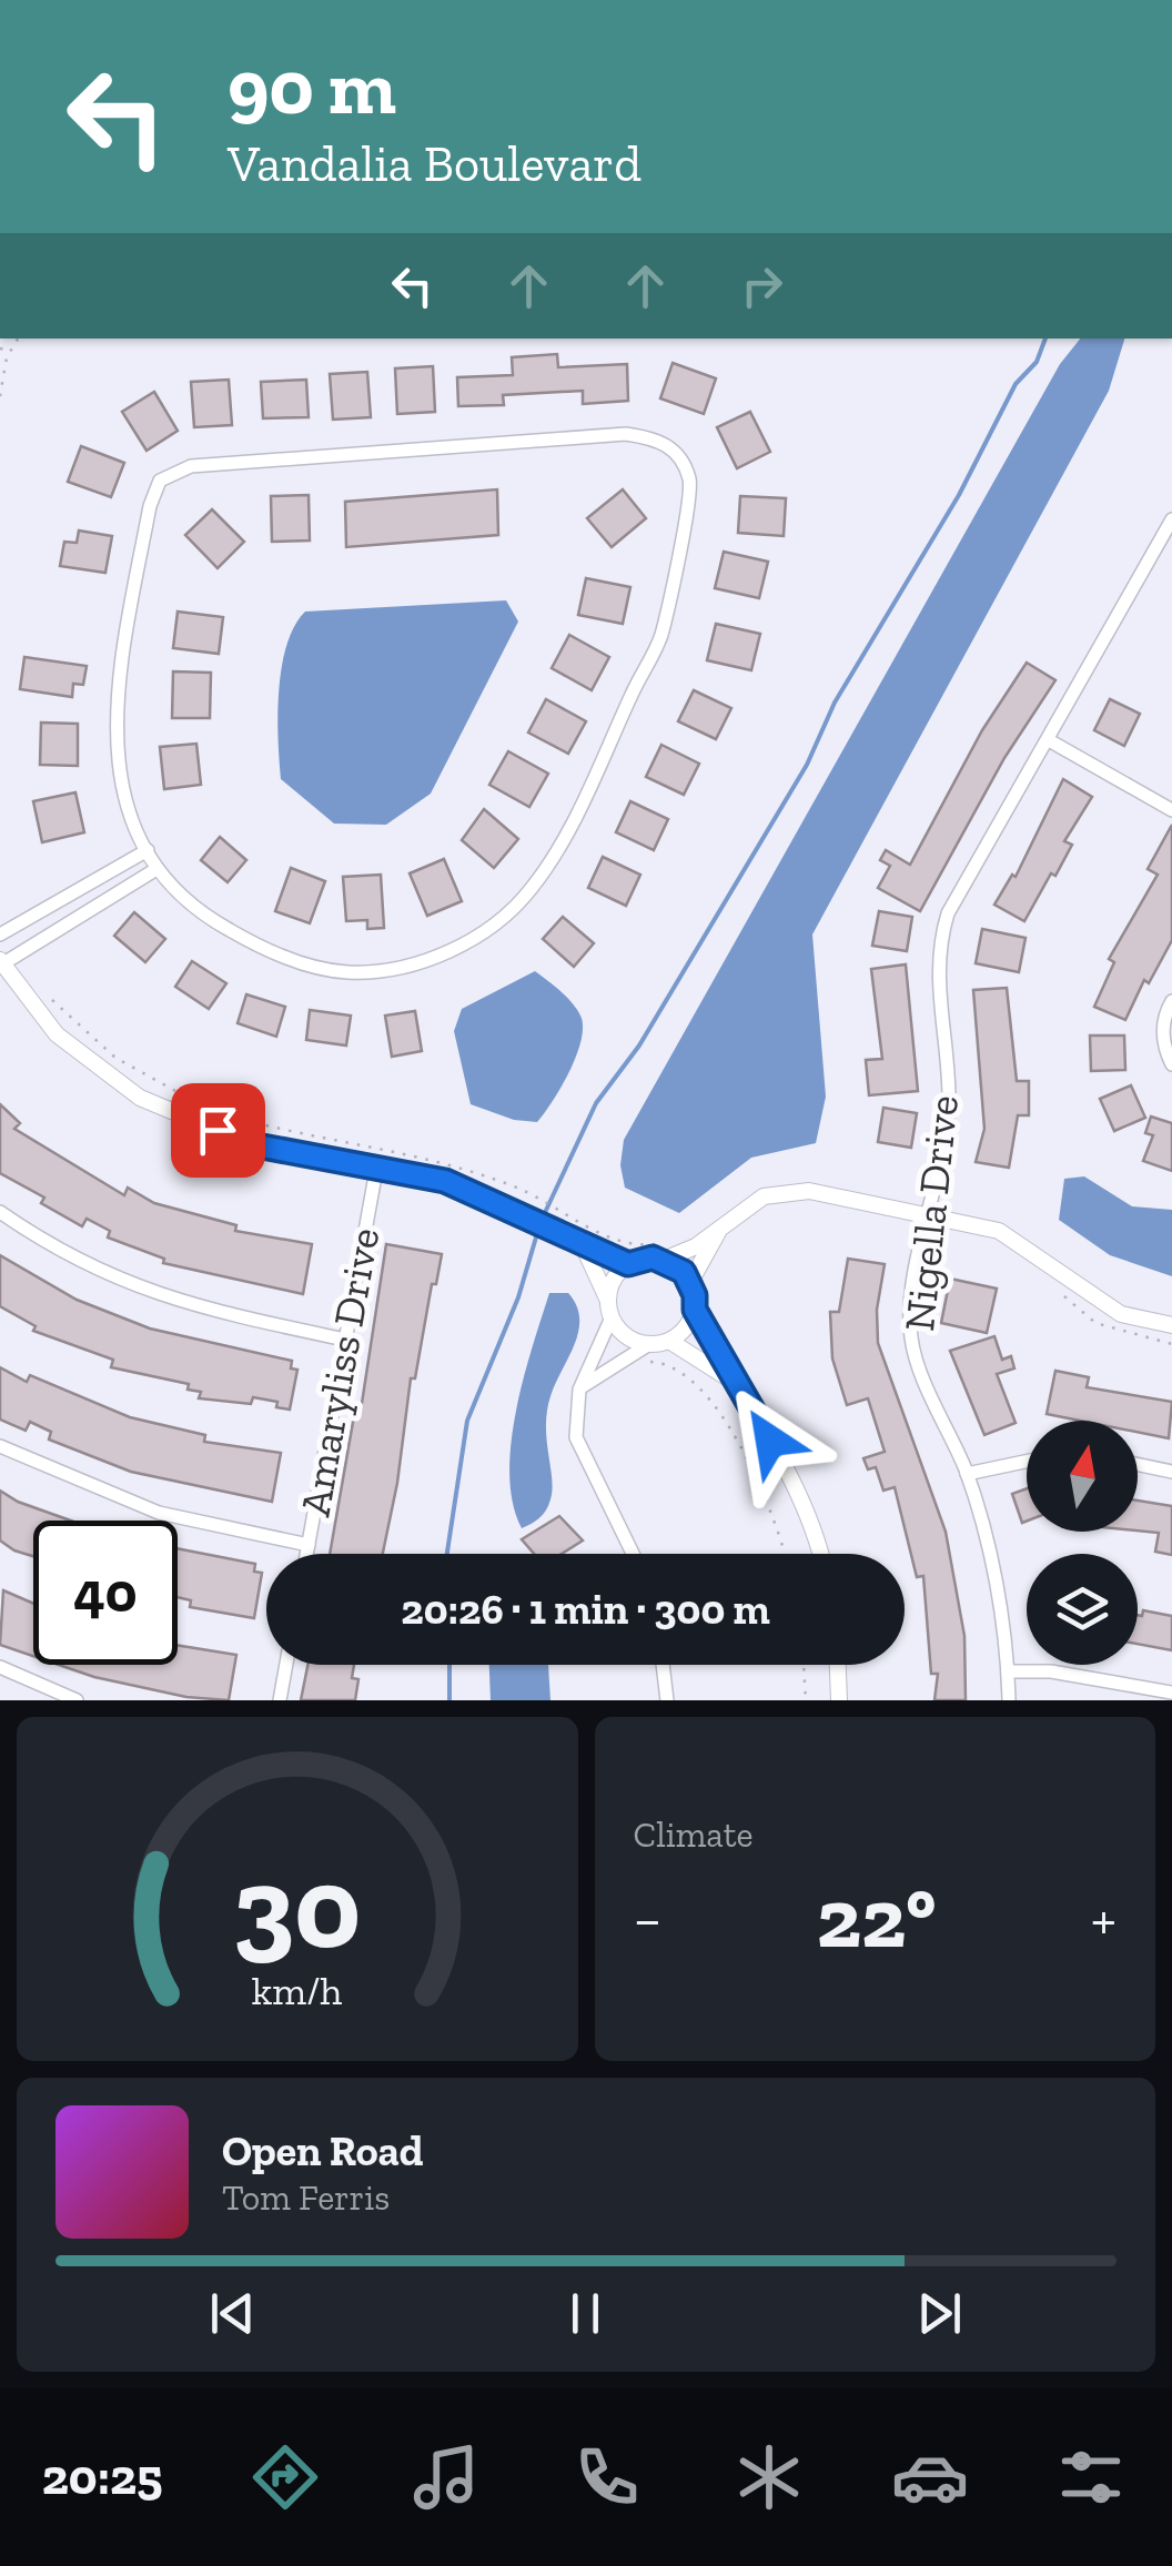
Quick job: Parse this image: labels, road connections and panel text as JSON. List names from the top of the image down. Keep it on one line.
{"streets":{"street":["Nigella Drive","Amaryliss Drive"]},"north":"top","page":{"turn":["90 m","Vandalia Boulevard"],"limit":"40","trip":"20:26 · 1 min · 300 m","tile":"Climate","heat":["−","22°","+"],"song":["Open Road","Tom Ferris"],"tabs":"20:25","gauge":["30","km/h"]}}
